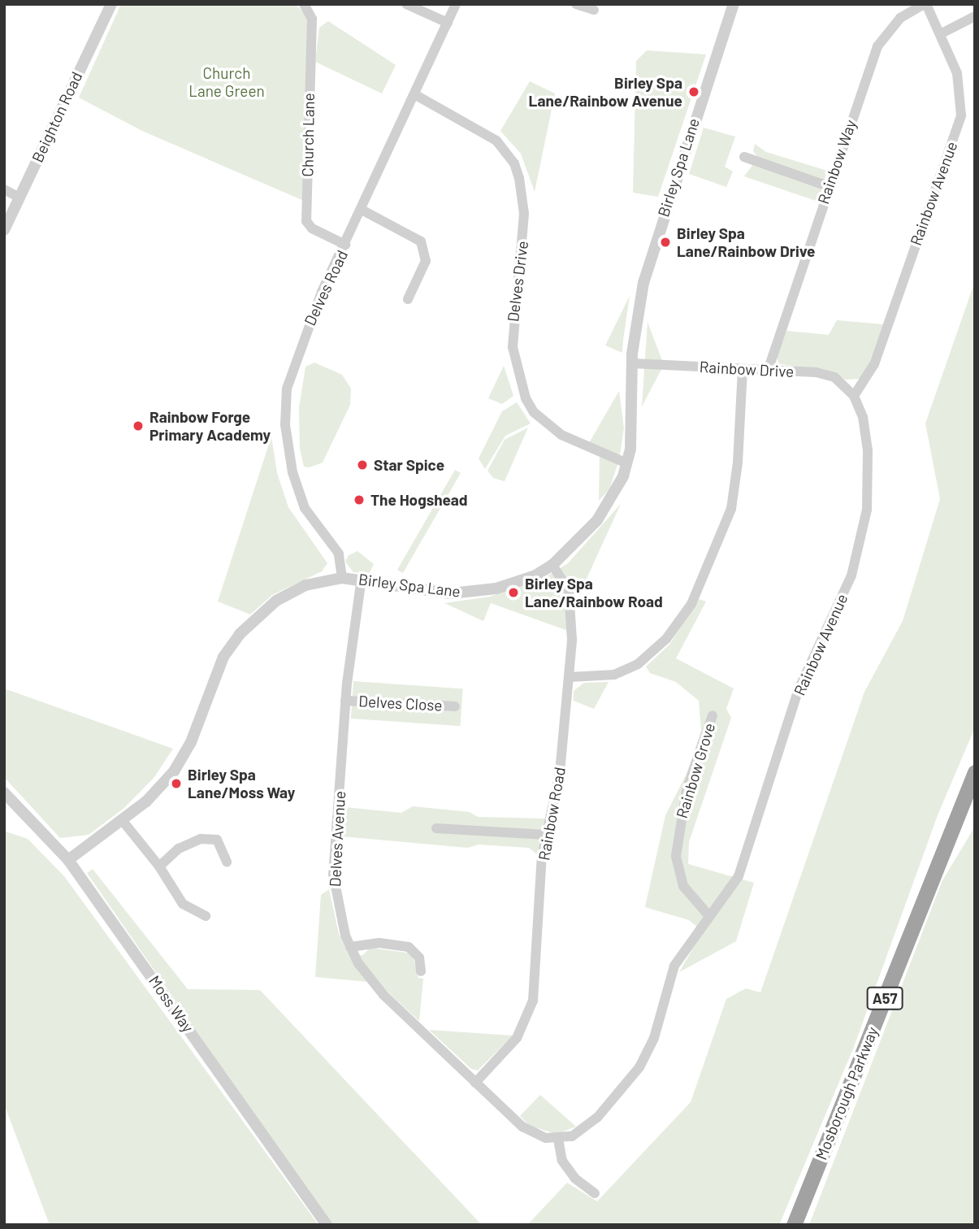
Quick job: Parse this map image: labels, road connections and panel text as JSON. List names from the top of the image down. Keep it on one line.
{"streets":{"highway":["A57","Mosborough Parkway"],"street":["Beighton Road","Church Lane","Rainbow Way","Birley Spa Lane","Rainbow Avenue","Delves Drive","Delves Road","Rainbow Drive","Delves Close","Rainbow Grove","Rainbow Road","Delves Avenue","Moss Way"]},"crossings":[["Church Lane","Delves Road"],["Rainbow Way","Rainbow Avenue"],["Rainbow Way","Rainbow Drive"],["Birley Spa Lane","Delves Drive"],["Birley Spa Lane","Delves Road"],["Birley Spa Lane","Rainbow Drive"],["Birley Spa Lane","Rainbow Road"],["Birley Spa Lane","Delves Avenue"],["Birley Spa Lane","Moss Way"],["Rainbow Avenue","Rainbow Drive"],["Rainbow Avenue","Rainbow Grove"],["Delves Drive","Delves Road"],["Delves Close","Delves Avenue"],["Rainbow Road","Delves Avenue"]],"parks":["Church Lane Green"],"places":["Birley Spa Lane/Rainbow Avenue","Birley Spa Lane/Rainbow Drive","Rainbow Forge Primary Academy","Star Spice","The Hogshead","Birley Spa Lane/Rainbow Road","Birley Spa Lane/Moss Way"]}
